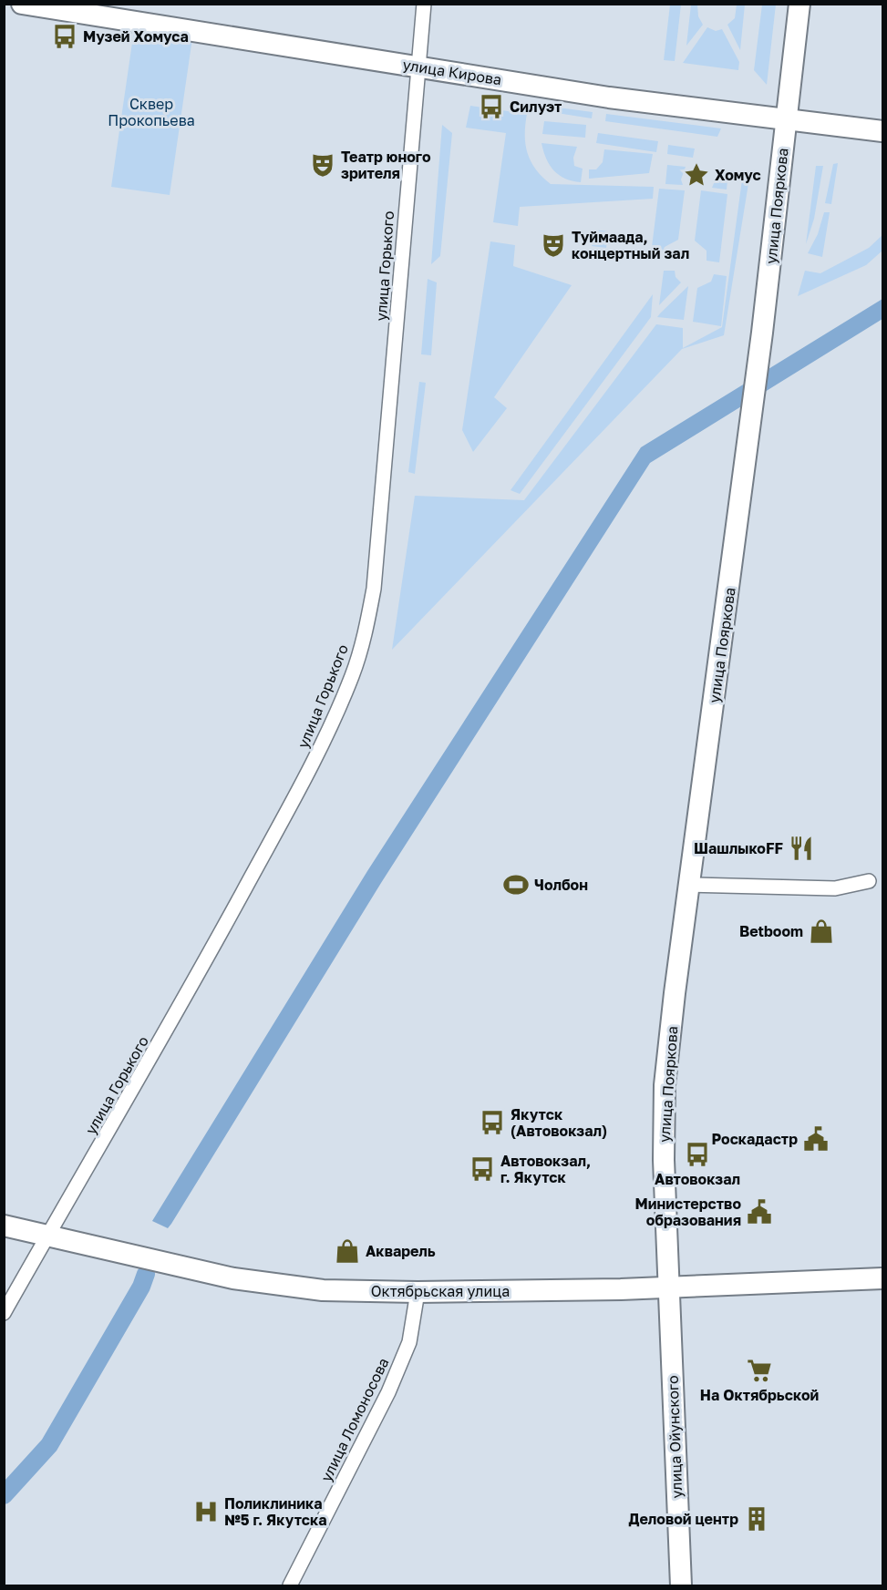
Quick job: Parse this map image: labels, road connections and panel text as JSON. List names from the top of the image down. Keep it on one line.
{"streets":{"main road":["улица Кирова","улица Пояркова","Октябрьская улица","улица Ойунского"],"street":["улица Горького","улица Ломоносова"]},"crossings":[["улица Кирова","улица Пояркова"],["улица Кирова","улица Горького"],["улица Пояркова","Октябрьская улица"],["улица Пояркова","улица Ойунского"],["улица Горького","Октябрьская улица"],["Октябрьская улица","улица Ломоносова"],["Октябрьская улица","улица Ойунского"]],"parks":["Сквер Прокопьева"],"places":{"bus stop":["Музей Хомуса","Силуэт","Якутск (Автовокзал)","Автовокзал","Автовокзал, г. Якутск"],"theatre":["Театр юного зрителя","Туймаада, концертный зал"],"place":["Хомус"],"restaurant":["ШашлыкоFF"],"sports":["Чолбон"],"shop":["Betboom","Акварель"],"public building":["Роскадастр","Министерство образования"],"supermarket":["На Октябрьской"],"hospital":["Поликлиника №5 г. Якутска"],"building":["Деловой центр"]}}
